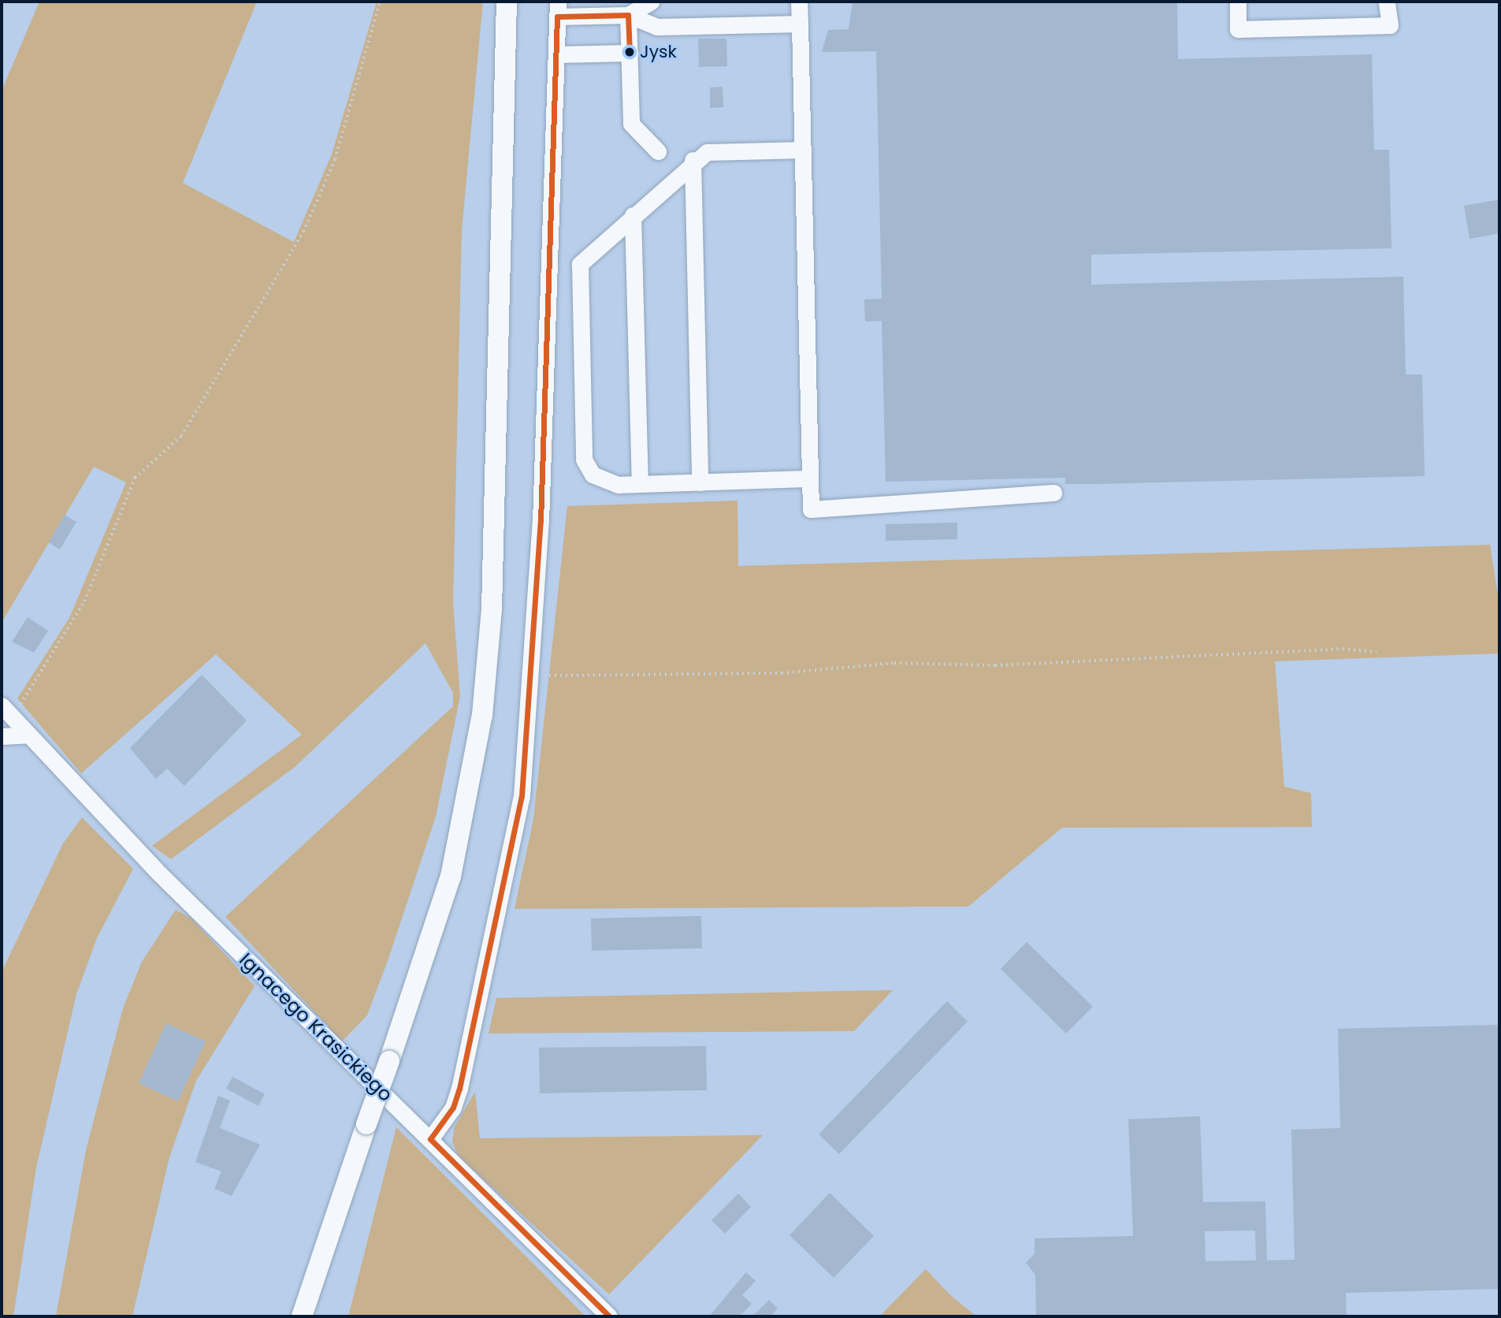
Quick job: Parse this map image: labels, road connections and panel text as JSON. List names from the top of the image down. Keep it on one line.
{"streets":{"street":["Ignacego Krasickiego"]},"places":["Jysk"]}
